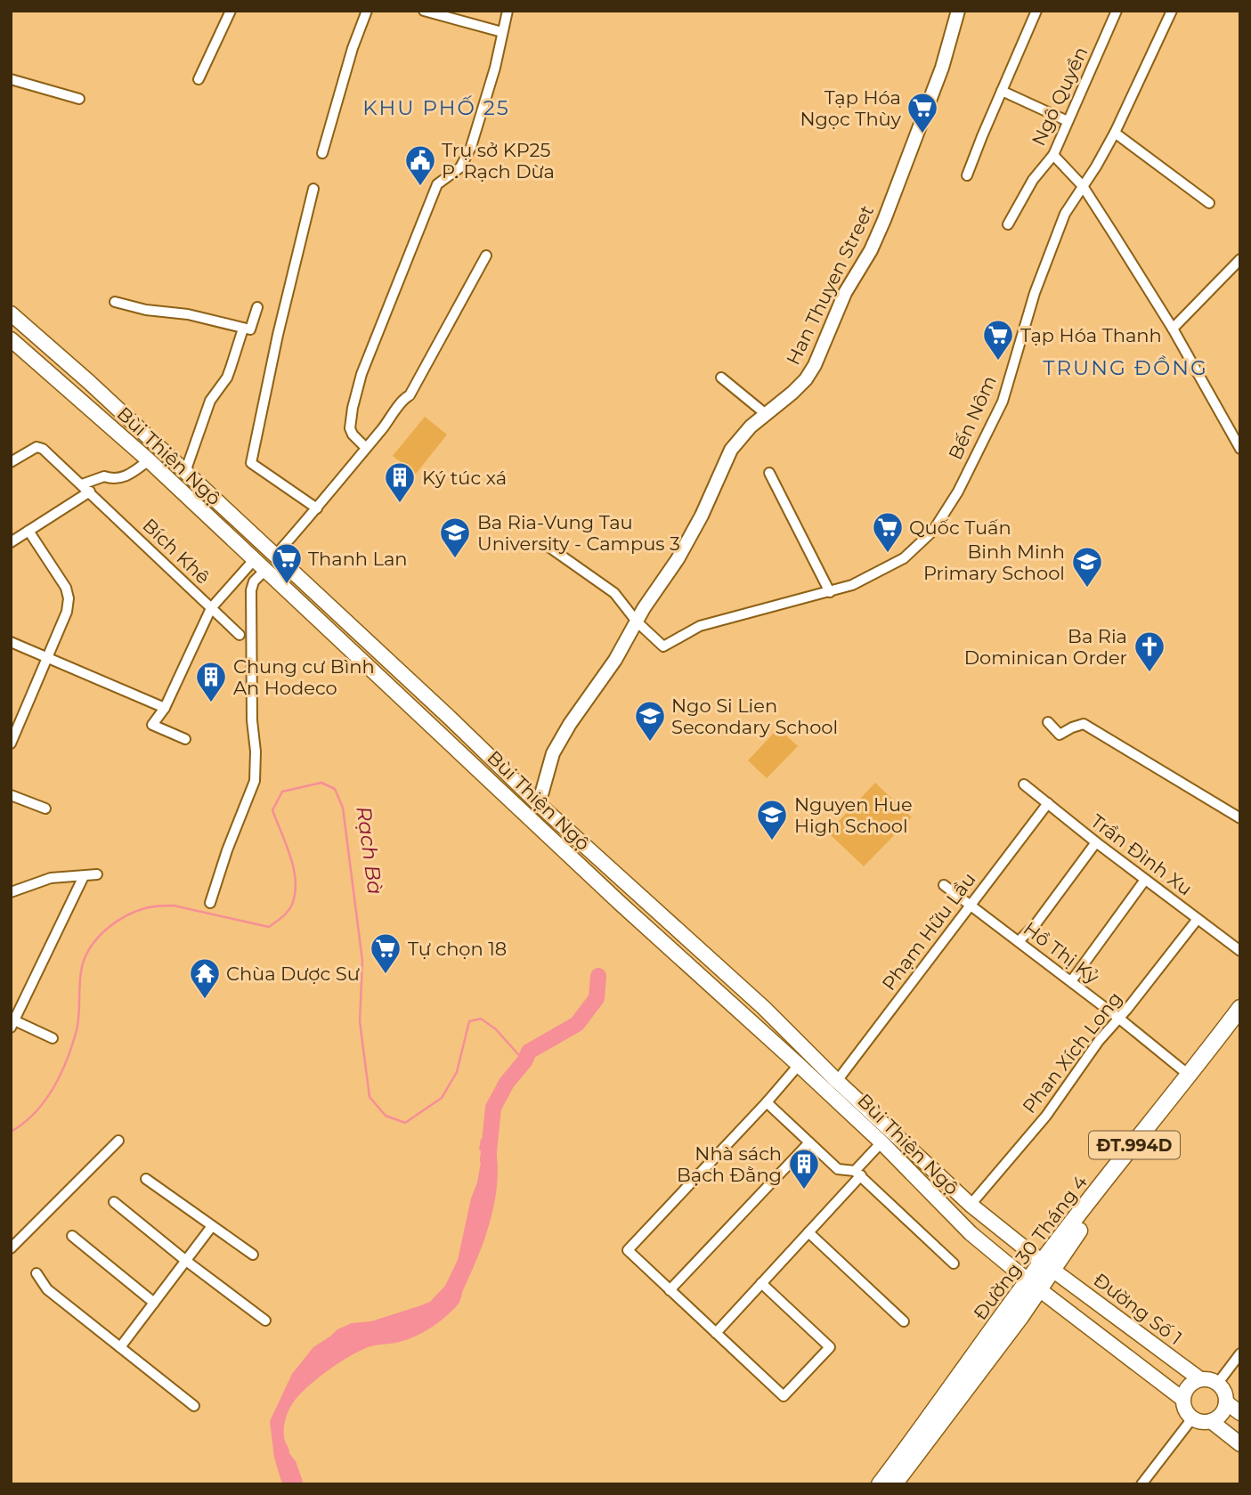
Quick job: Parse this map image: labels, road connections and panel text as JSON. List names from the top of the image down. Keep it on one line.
{"streets":{"main road":["Bùi Thiện Ngộ","ĐT.994D","Đường 30 Tháng 4","Đường Số 1"],"street":["Ngô Quyền","Han Thuyen Street","Bến Nôm","Bích Khê","Trần Đình Xu","Phạm Hữu Lầu","Hồ Thị Kỷ","Phan Xích Long"]},"crossings":[["Han Thuyen Street","Bến Nôm"],["Han Thuyen Street","Bùi Thiện Ngộ"],["Bùi Thiện Ngộ","Phạm Hữu Lầu"],["Bùi Thiện Ngộ","Phan Xích Long"],["Bùi Thiện Ngộ","Đường 30 Tháng 4"],["Bùi Thiện Ngộ","Đường Số 1"],["Trần Đình Xu","Phạm Hữu Lầu"],["Trần Đình Xu","Phan Xích Long"],["Phạm Hữu Lầu","Hồ Thị Kỷ"],["Hồ Thị Kỷ","Phan Xích Long"],["Hồ Thị Kỷ","Đường 30 Tháng 4"],["Đường 30 Tháng 4","Đường Số 1"]],"districts":["KHU PHỐ 25","TRUNG ĐỒNG"],"water":["Rạch Bà"],"places":{"supermarket":["Tạp Hóa Ngọc Thùy","Tạp Hóa Thanh","Quốc Tuấn","Thanh Lan","Tự chọn 18"],"public building":["Trụ sở KP25 P. Rạch Dừa"],"building":["Ký túc xá","Chung cư Bình An Hodeco","Nhà sách Bạch Đằng"],"school or university":["Ba Ria-Vung Tau University - Campus 3","Binh Minh Primary School","Ngo Si Lien Secondary School","Nguyen Hue High School"],"church":["Ba Ria Dominican Order"],"temple":["Chùa Dược Sư"]}}
